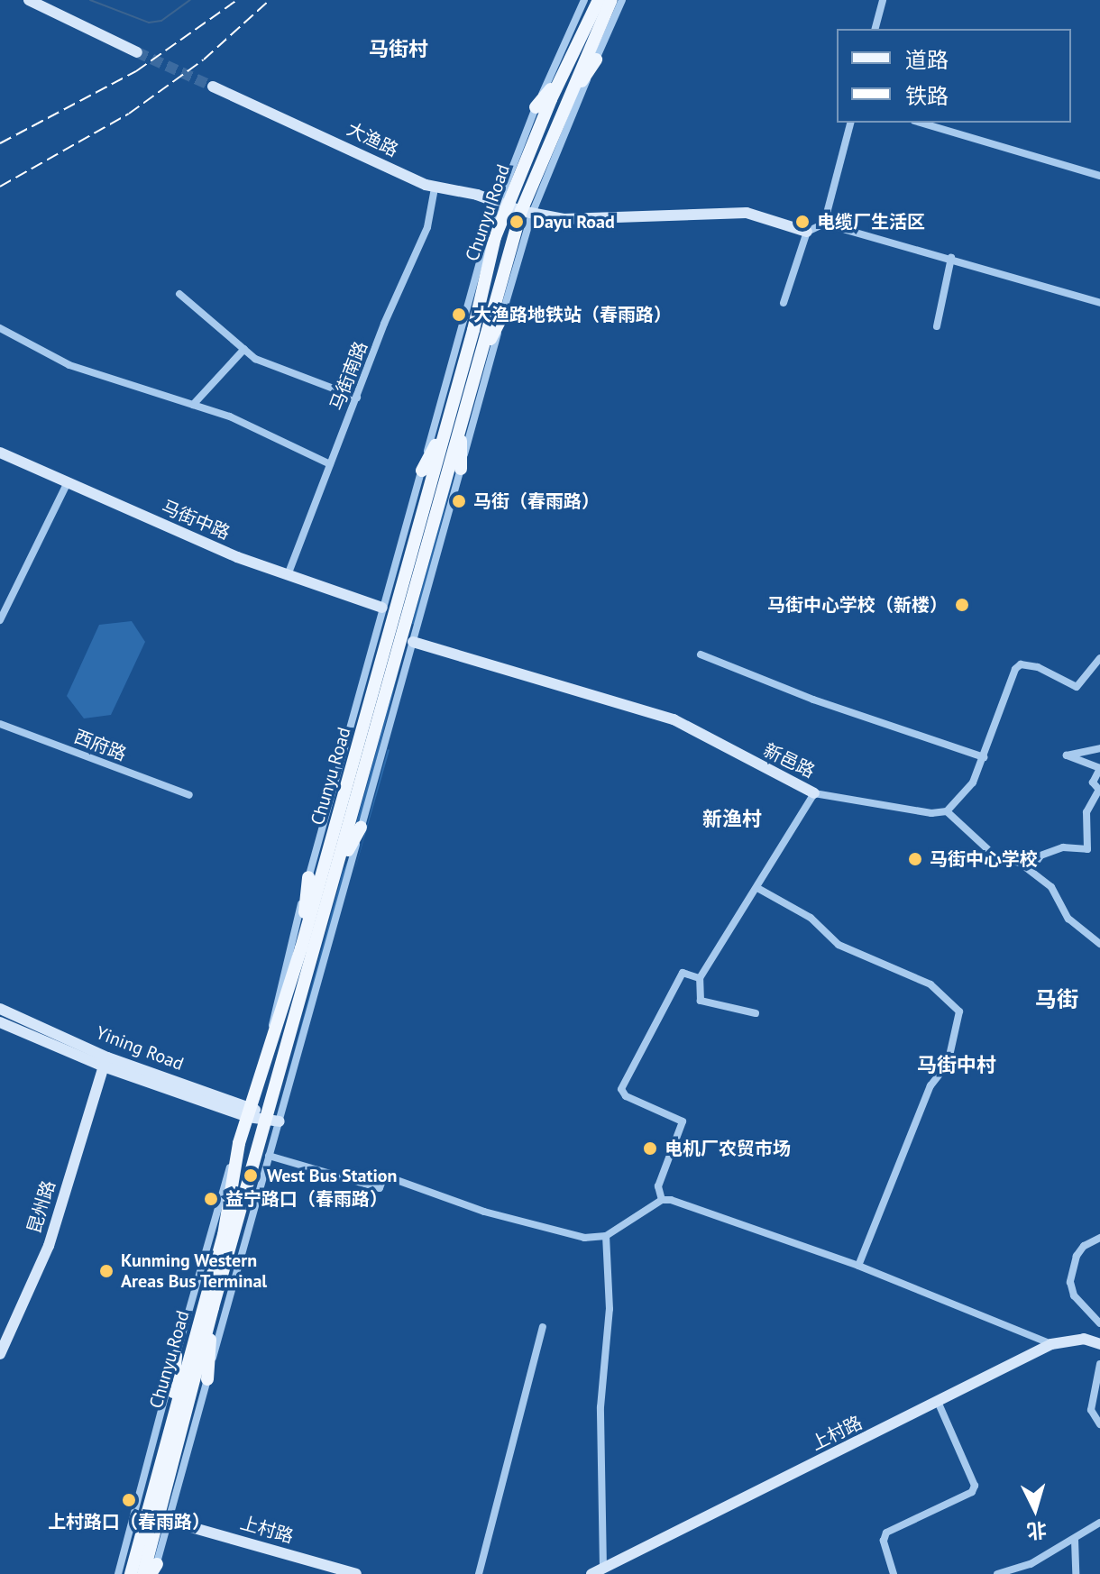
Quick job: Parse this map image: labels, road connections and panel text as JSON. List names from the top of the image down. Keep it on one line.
{"streets":{"main road":["Chunyu Road"],"street":["大渔路","马街南路","马街中路","西府路","新邑路","Yining Road","昆州路","上村路"]},"crossings":[["大渔路","Chunyu Road"],["大渔路","马街南路"],["Chunyu Road","Yining Road"],["马街南路","马街中路"],["Yining Road","昆州路"]],"districts":["马街村","新渔村","马街","马街中村"],"places":["Dayu Road","电缆厂生活区","大渔路地铁站（春雨路）","马街（春雨路）","马街中心学校（新楼）","马街中心学校","电机厂农贸市场","West Bus Station","益宁路口（春雨路）","Kunming Western Areas Bus Terminal","上村路口（春雨路）"],"legend":["道路","铁路"],"north":"bottom"}
